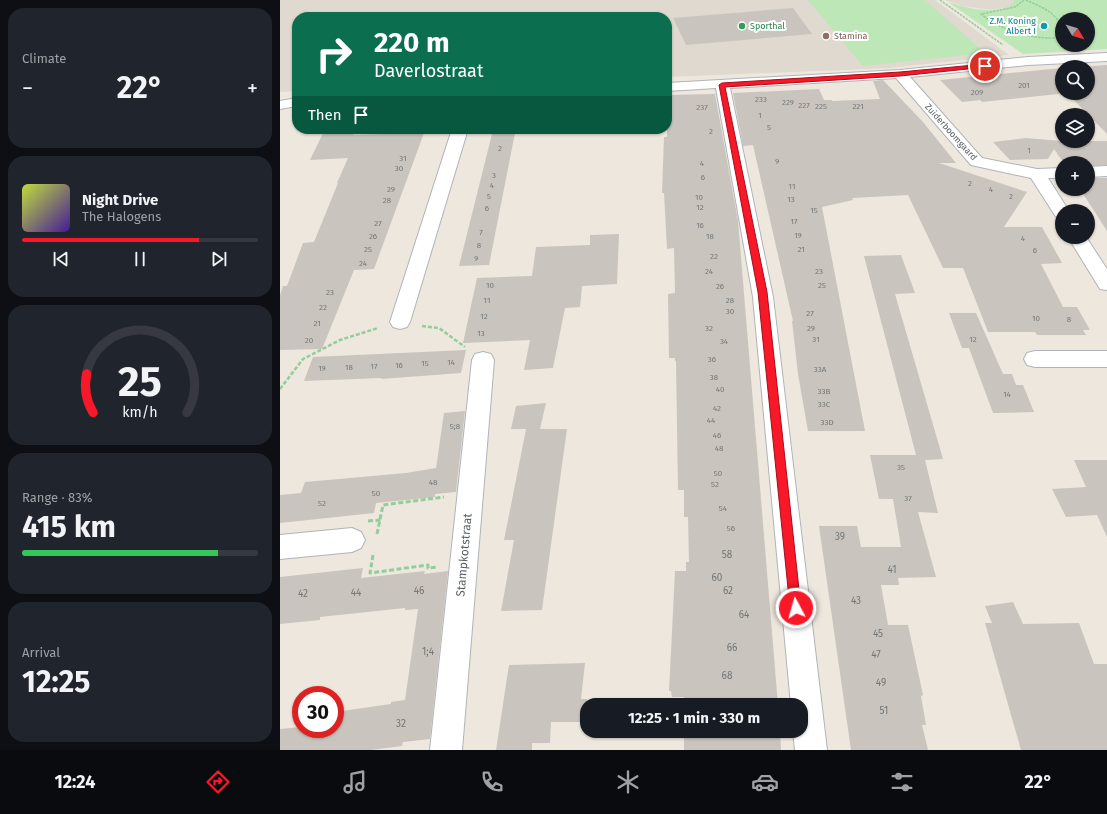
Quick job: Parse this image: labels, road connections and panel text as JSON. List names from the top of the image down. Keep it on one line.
{"streets":{"street":["Zuiderboomgaard","Stampkotstraat"]},"places":["Sporthal","Z.M. Koning Albert I","Stamina"],"house_numbers":["201","209","233","229","227","225","221","237","1","5","2","2","1","31","9","4","30","3","6","2","4","11","29","4","5","2","10","13","28","12","6","15","17","27","16","7","19","26","18","4","8","25","21","6","22","9","24","24","23","10","25","26","23","11","28","22","30","27","12","10","8","21","32","29","13","31","12","20","34","36","14","15","16","17","18","19","33A","38","40","33B","14","33C","42","44","33D","5;8","46","48","35","50","48","52","50","37","52","54","56","39","58","41","60","46","62","44","42","43","64","45","66","1;4","47","68","49","51","32"],"north":"bottom right","page":{"tile":["Climate",["Range · 83%","415 km"],["Arrival","12:25"]],"map_buttons":["+","−"],"turn":["220 m","Daverlostraat"],"heat":["−","22°","+"],"then":"Then","song":["Night Drive","The Halogens"],"limit":"30","trip":"12:25 · 1 min · 330 m","tabs":["12:24","22°"],"gauge":["25","km/h"]}}
